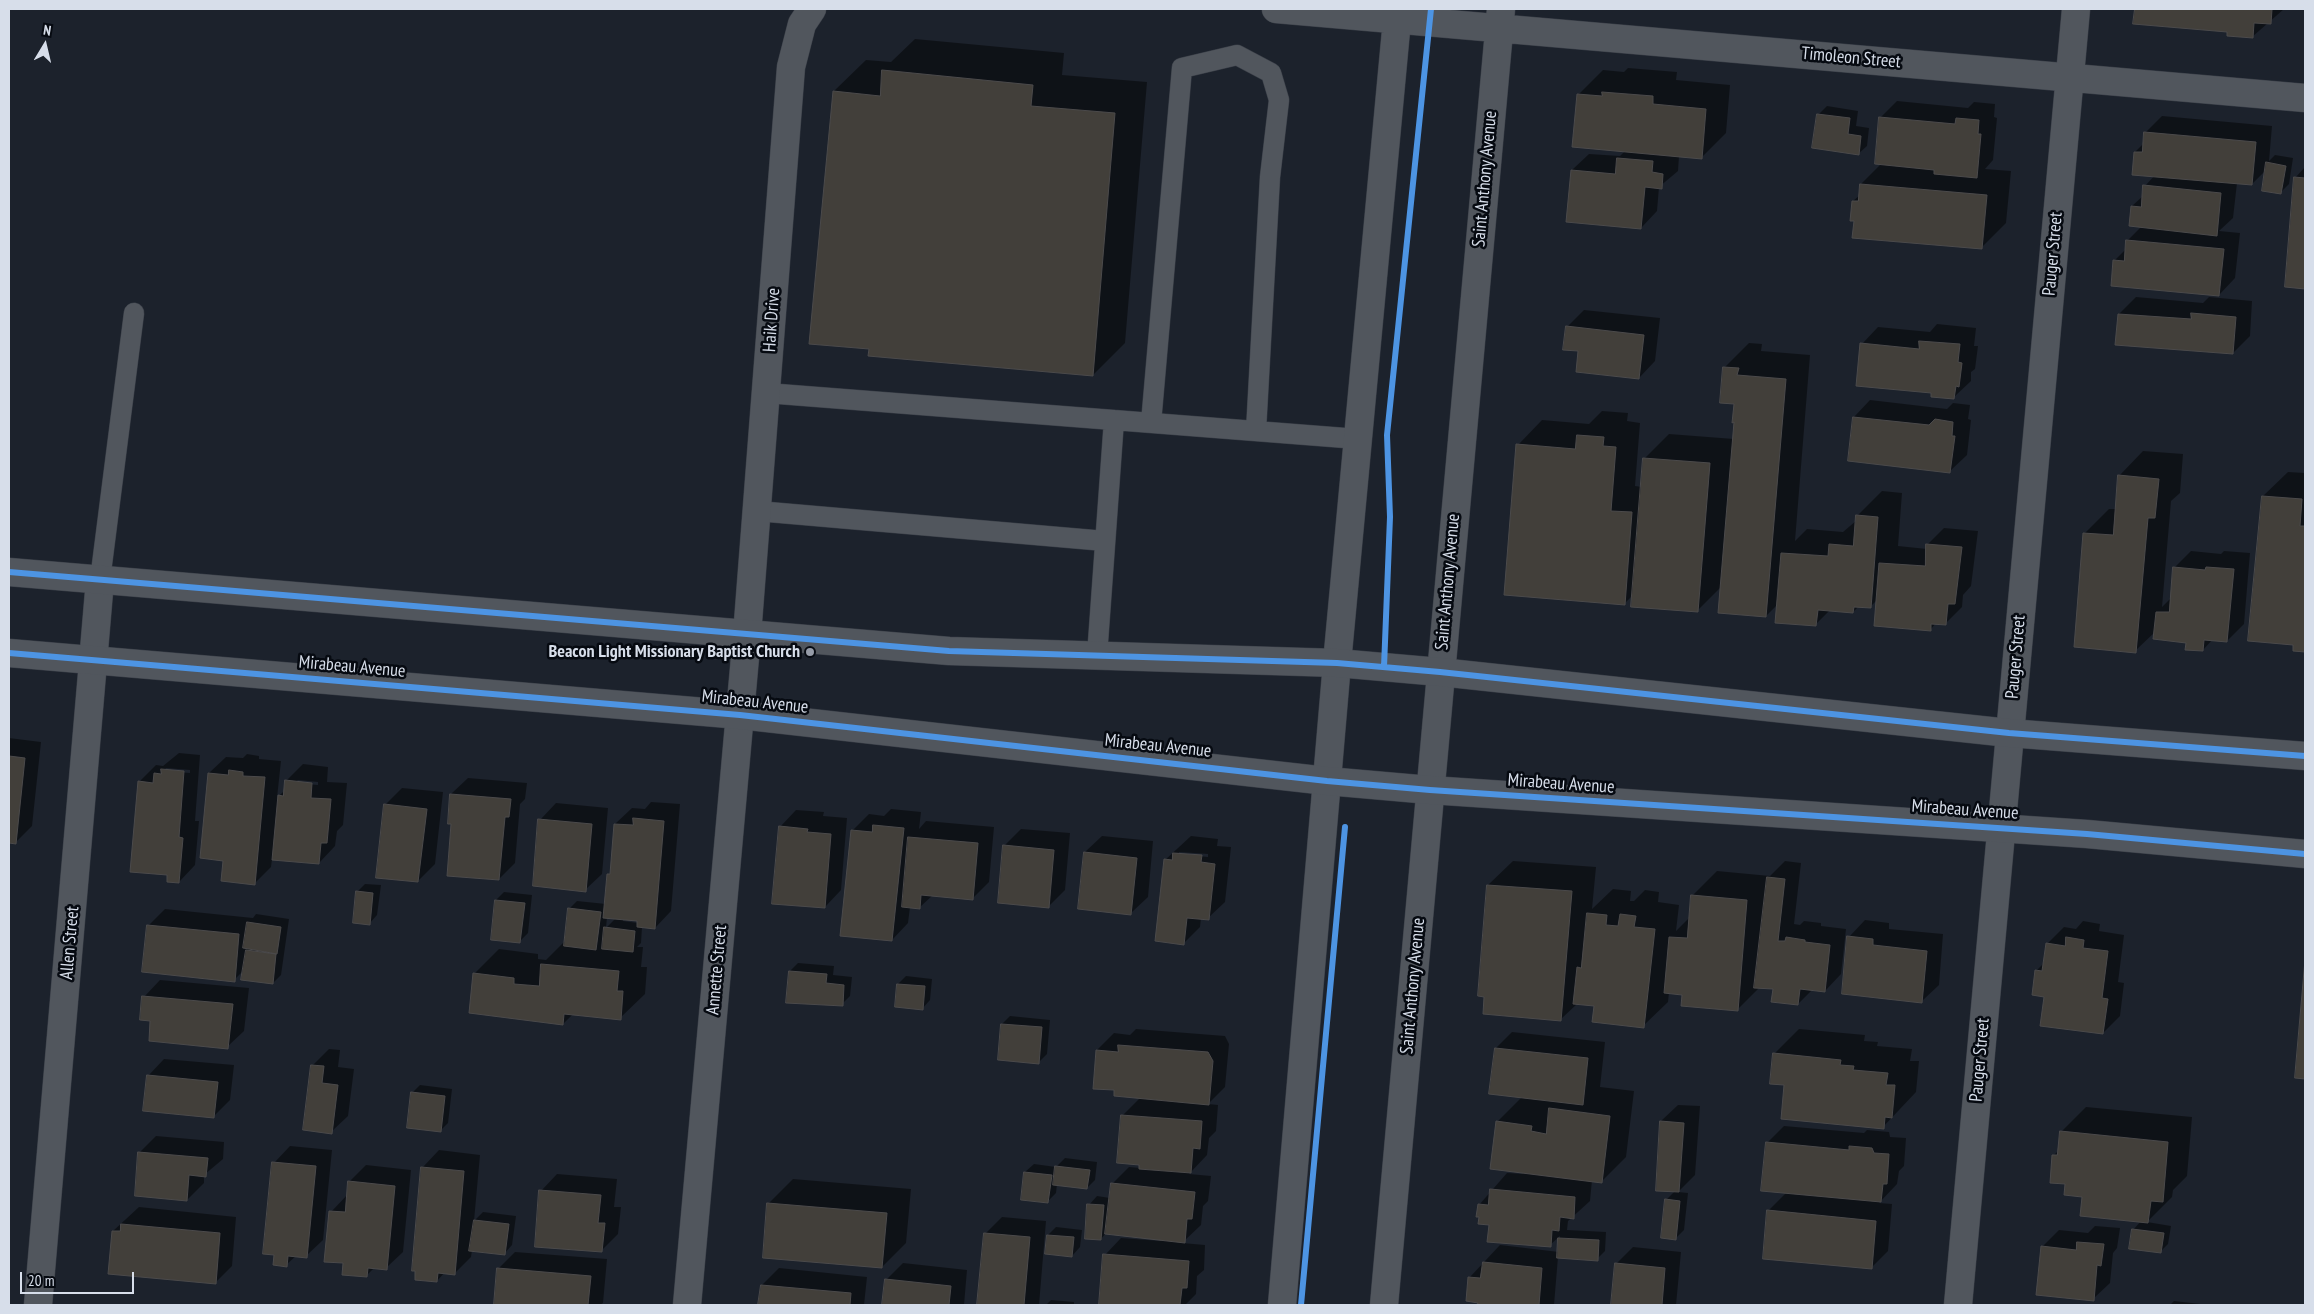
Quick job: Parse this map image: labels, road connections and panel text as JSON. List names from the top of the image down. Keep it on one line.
{"streets":{"street":["Timoleon Street","Saint Anthony Avenue","Pauger Street","Haik Drive","Mirabeau Avenue","Allen Street","Annette Street"]},"crossings":[["Timoleon Street","Saint Anthony Avenue"],["Timoleon Street","Pauger Street"],["Saint Anthony Avenue","Mirabeau Avenue"],["Pauger Street","Mirabeau Avenue"],["Haik Drive","Annette Street"],["Mirabeau Avenue","Allen Street"],["Mirabeau Avenue","Annette Street"]],"places":["Beacon Light Missionary Baptist Church"],"scale_bar":"20 m","north":"top"}
